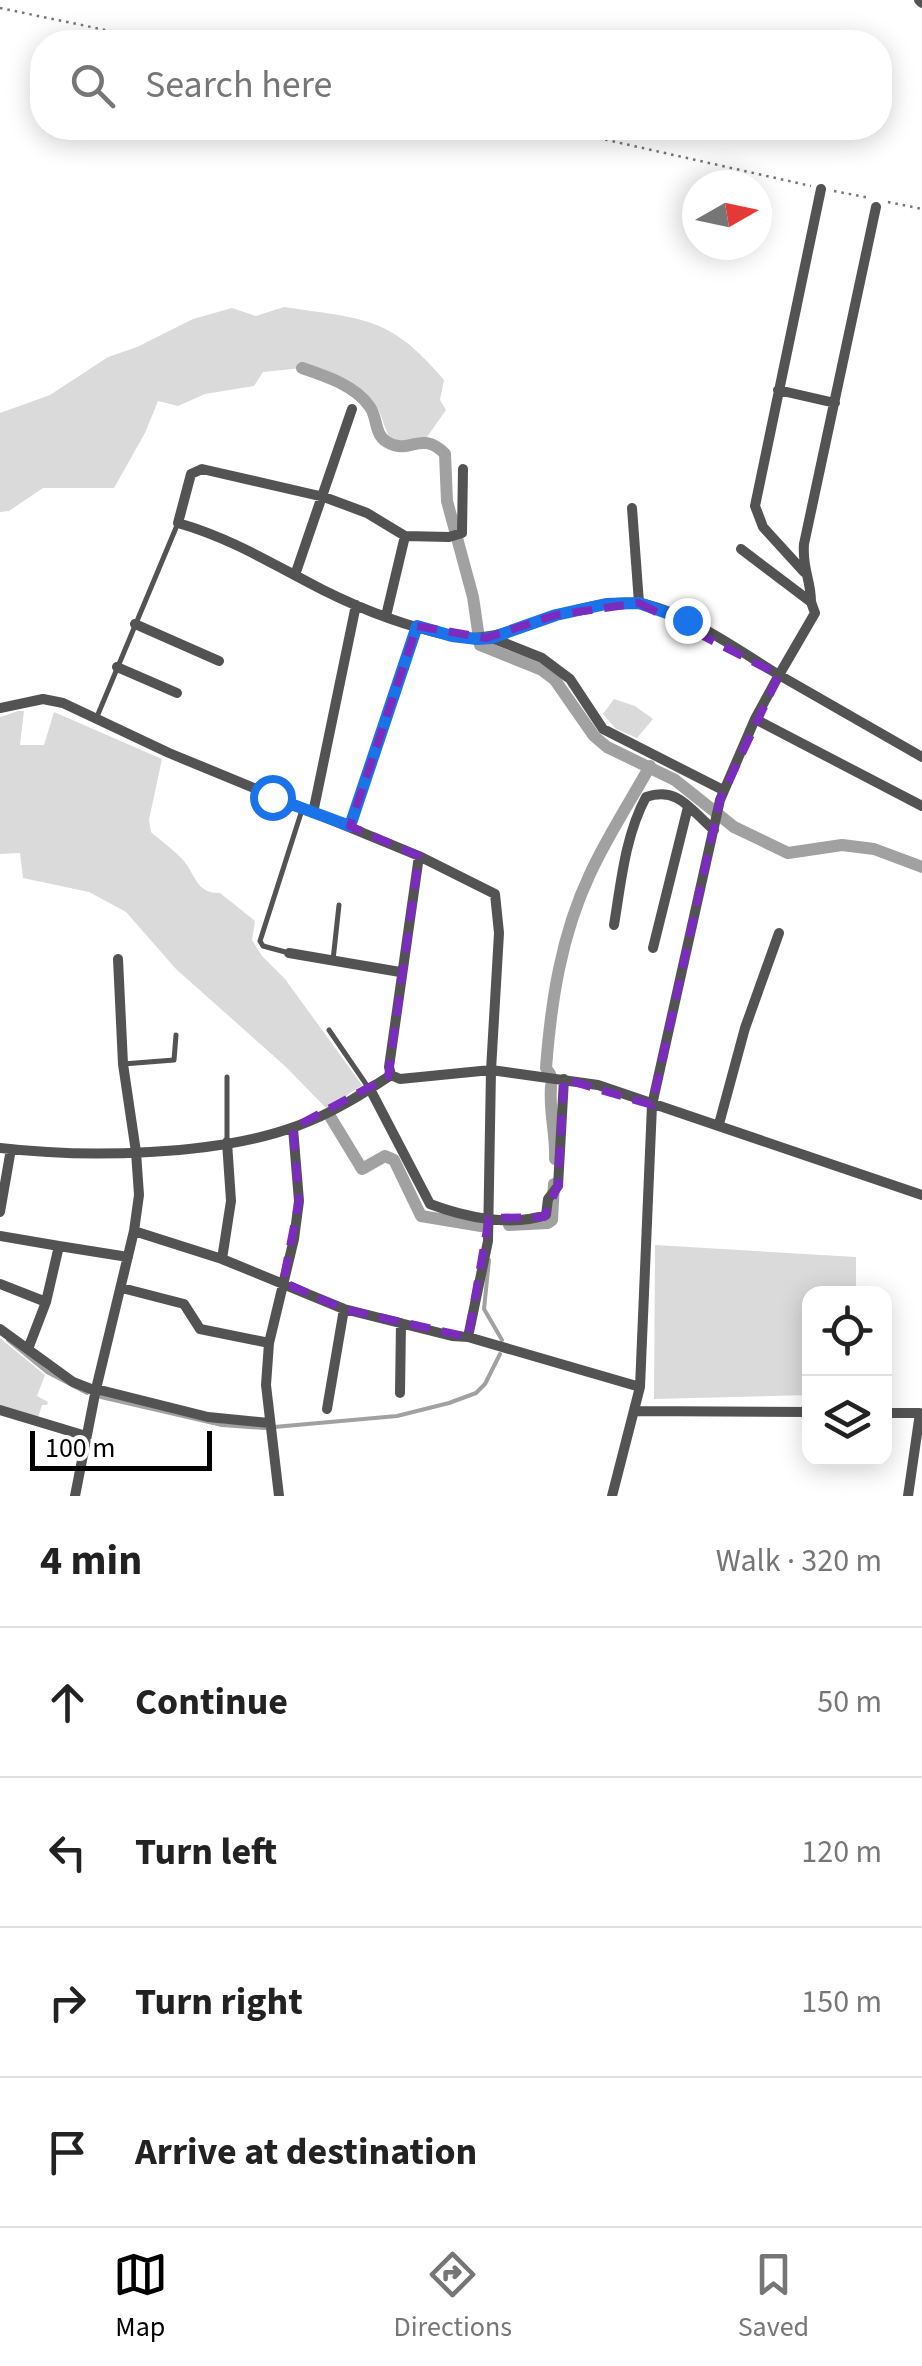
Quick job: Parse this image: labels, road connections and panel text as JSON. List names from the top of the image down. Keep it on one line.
{"scale_bar":"100 m","north":"right","page":{"search":"Search here","scale":"100 m","heading":["4 min","Walk · 320 m"],"list":[["Continue","50 m"],["Turn left","120 m"],["Turn right","150 m"],"Arrive at destination"],"nav":["Map","Directions","Saved"]}}
